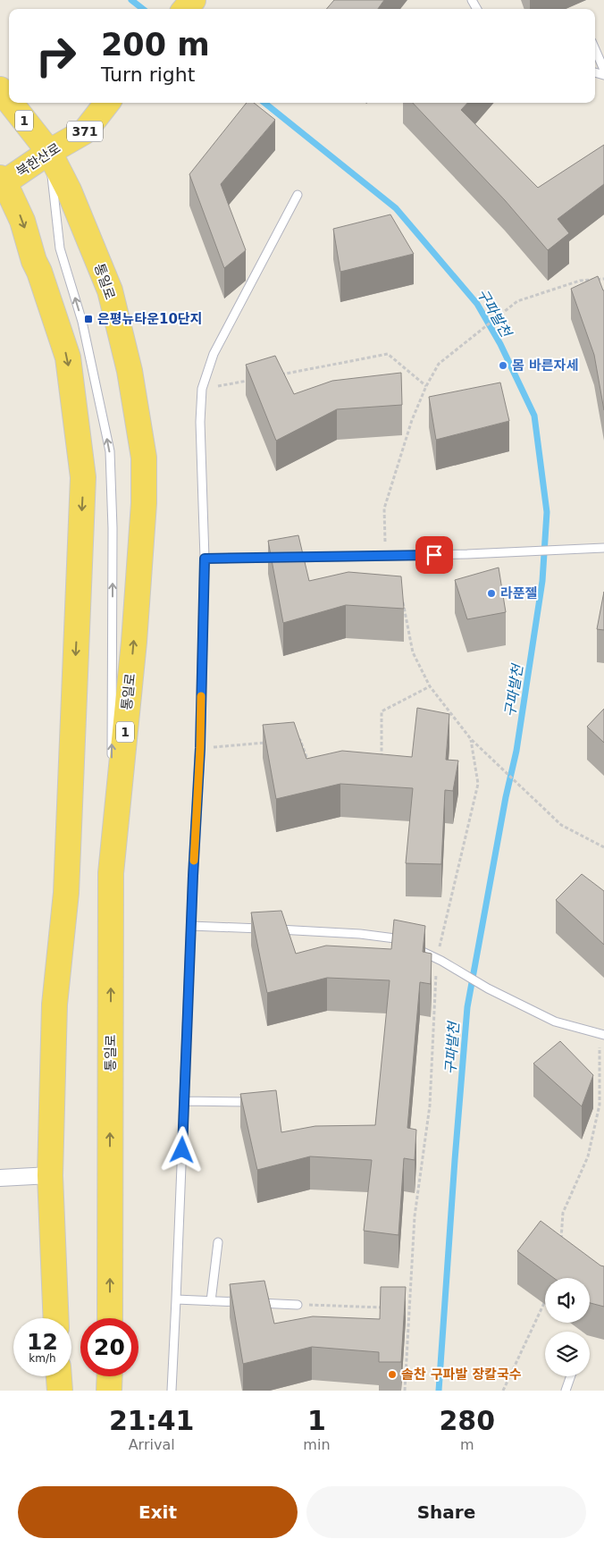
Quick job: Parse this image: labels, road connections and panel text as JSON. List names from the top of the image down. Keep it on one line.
{"streets":{"main road":["1","371","북한산로","통일로"]},"crossings":[["북한산로","통일로"]],"water":["구파발천"],"places":{"transit":["은평뉴타운10단지"],"other":["몸 바른자세","라푼젤","솔찬 구파발 장칼국수"]},"page":{"turn":["200 m","Turn right"],"speed":"12 km/h","limit":"20","eta":["21:41","Arrival","1","min","280","m"],"buttons":["Exit","Share"]}}
